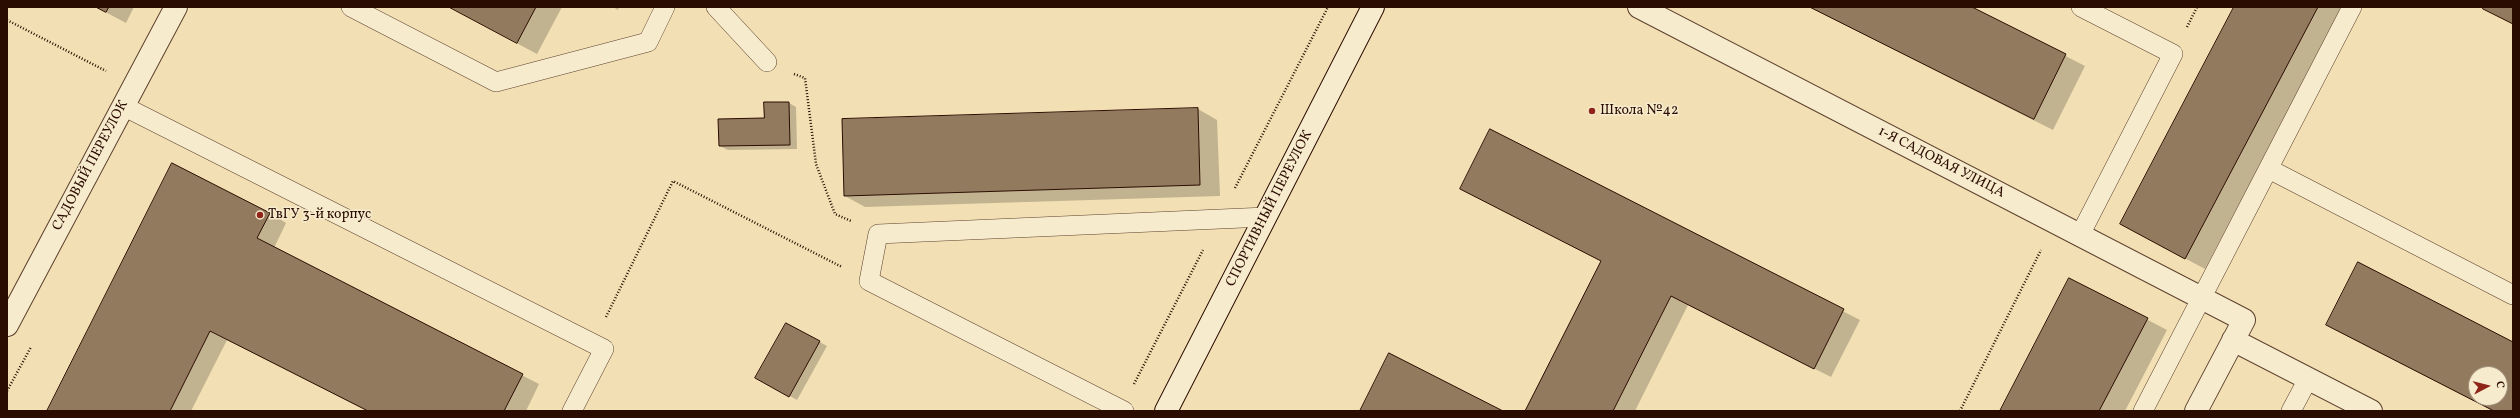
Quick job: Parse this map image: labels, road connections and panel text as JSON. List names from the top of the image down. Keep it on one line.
{"streets":{"street":["1-Я САДОВАЯ УЛИЦА","САДОВЫЙ ПЕРЕУЛОК","СПОРТИВНЫЙ ПЕРЕУЛОК"]},"places":["Школа №42","ТвГУ 3-й корпус"],"north":"right"}
